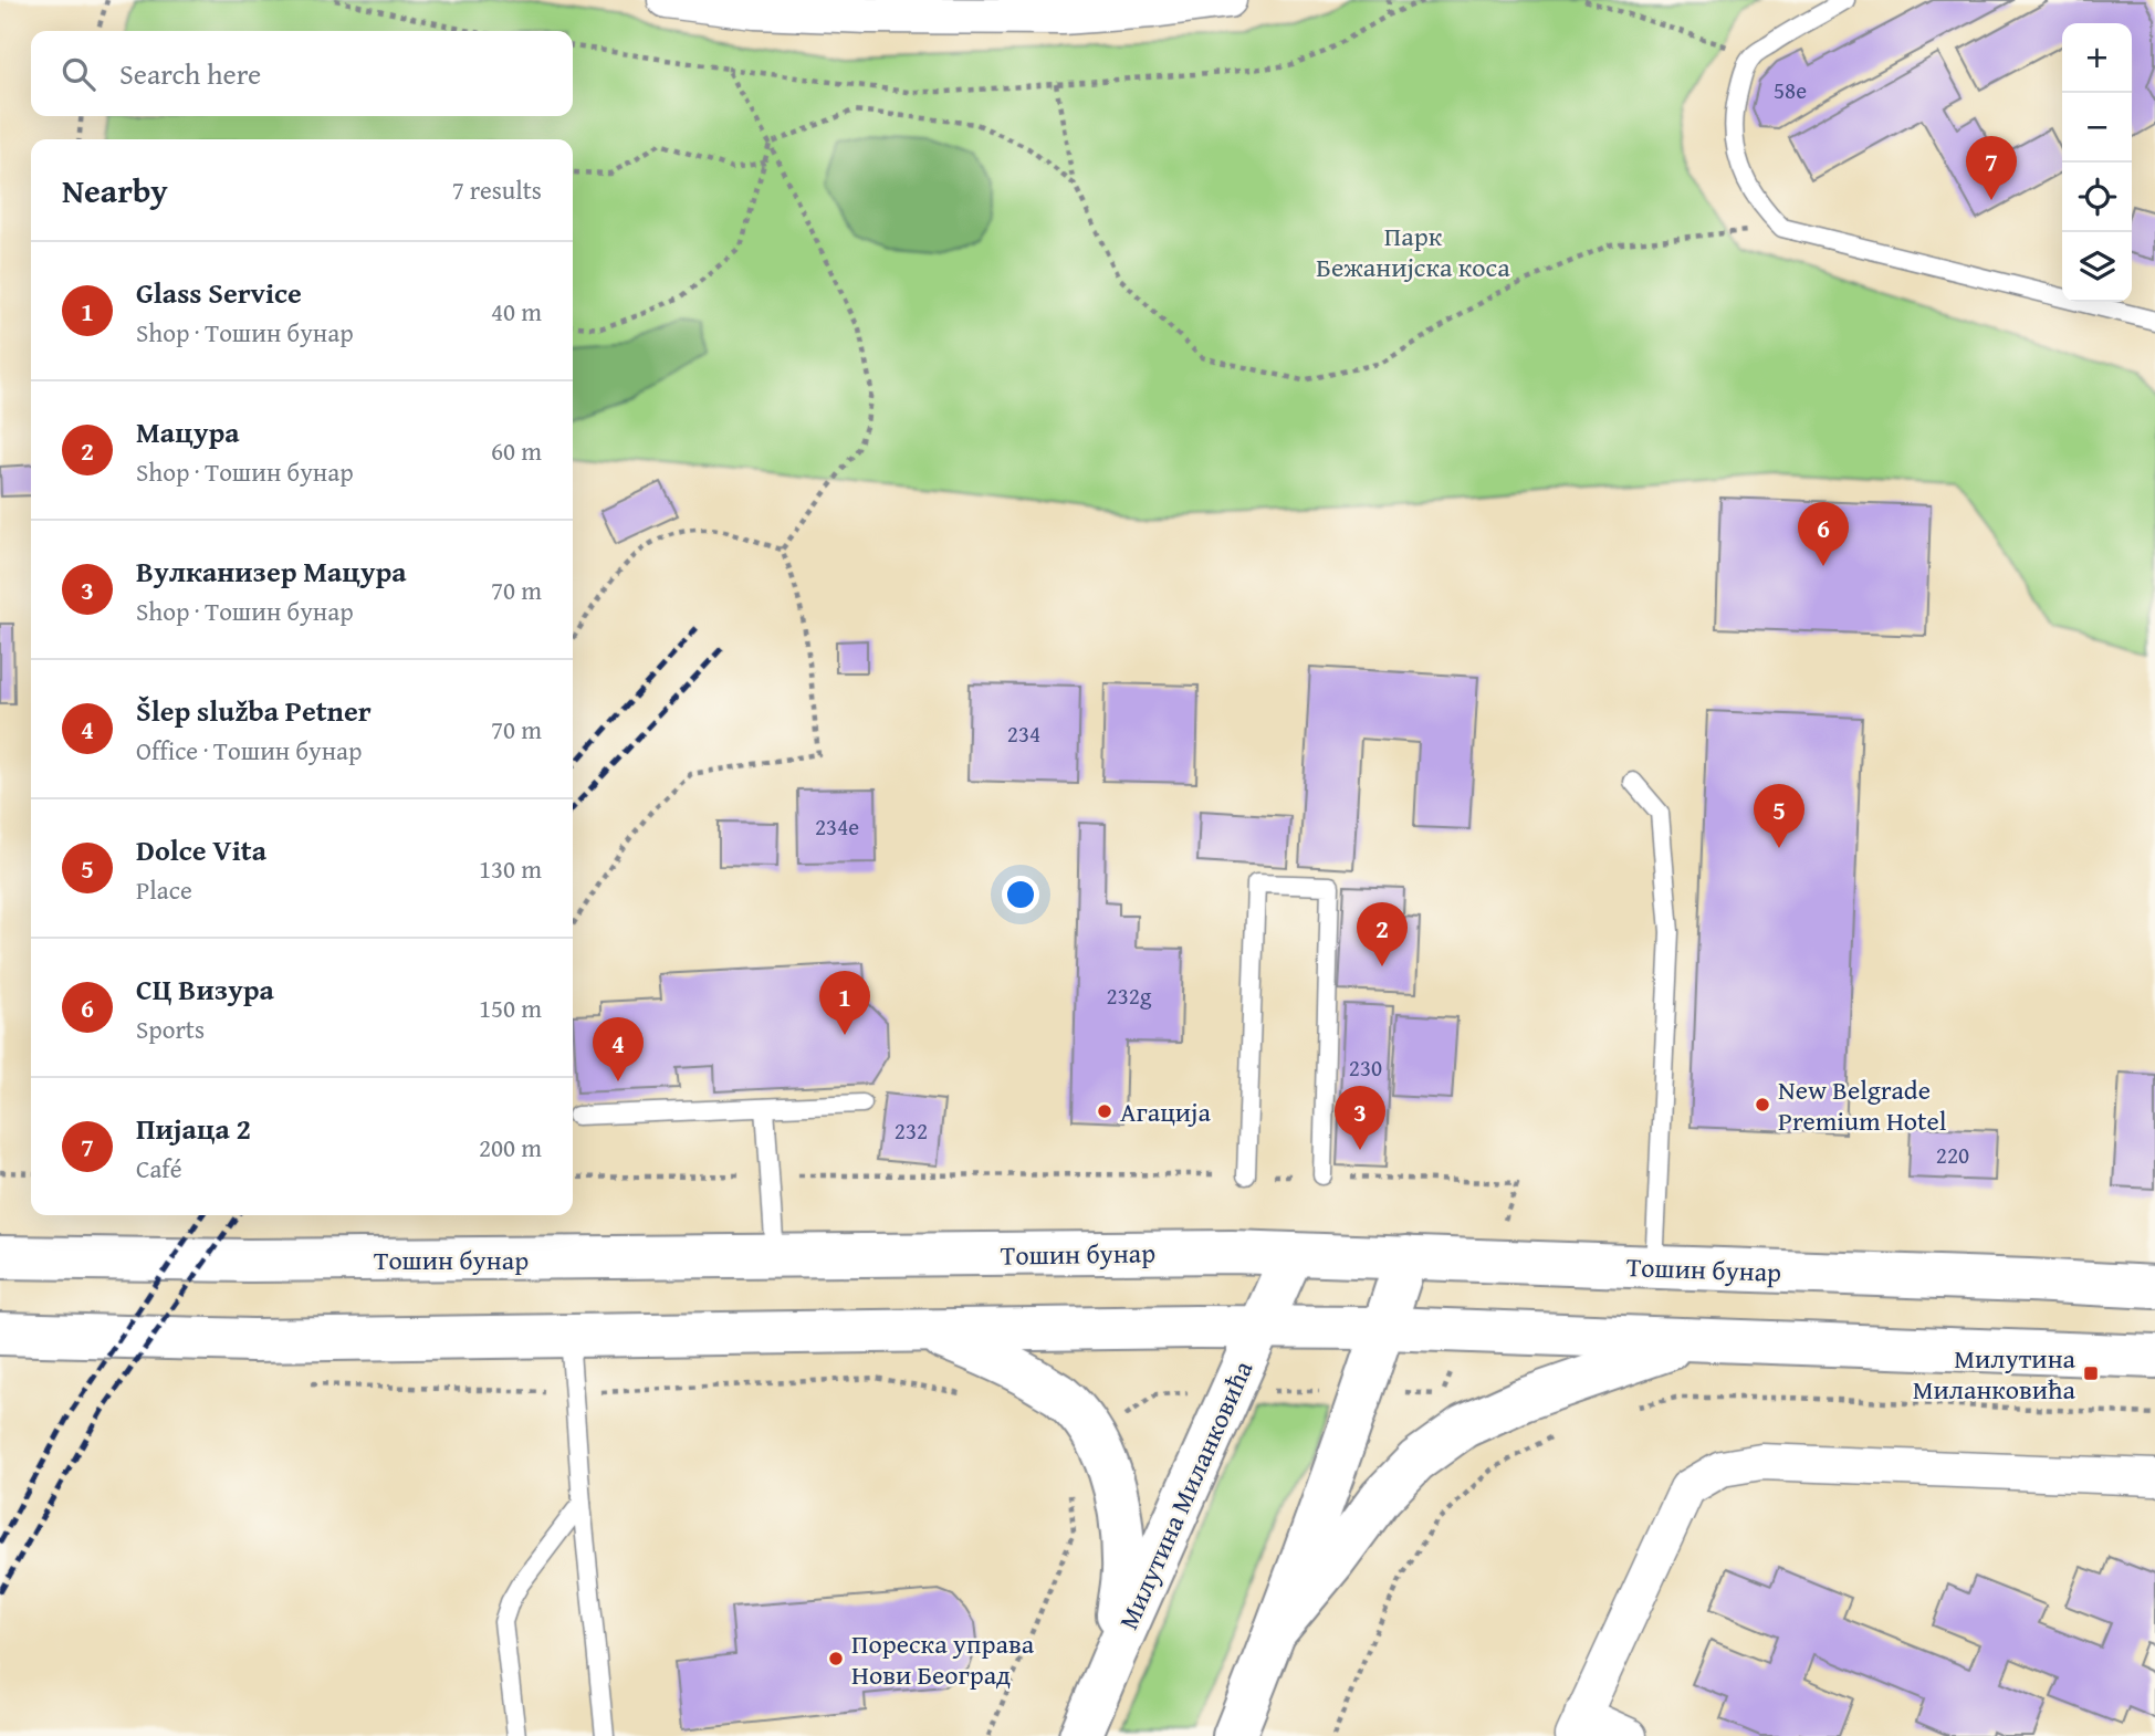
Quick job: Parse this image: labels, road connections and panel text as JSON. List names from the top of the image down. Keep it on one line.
{"streets":{"main road":["Тошин бунар","Милутина Миланковића"]},"crossings":[["Тошин бунар","Милутина Миланковића"]],"parks":["Парк Бежанијска коса"],"places":{"other":["New Belgrade Premium Hotel","Агација","Пореска управа Нови Београд"],"transit":["Милутина Миланковића"]},"house_numbers":["58e","234","234e","232g","230","232","220"],"page":{"map_buttons":["+","−"],"search":"Search here","pins":["7","6","5","2","1","4","3"],"heading":["Nearby","7 results"],"list":[{"mark":"1","name":"Glass Service","note":"Shop · Тошин бунар","value":"40 m"},{"mark":"2","name":"Мацура","note":"Shop · Тошин бунар","value":"60 m"},{"mark":"3","name":"Вулканизер Мацура","note":"Shop · Тошин бунар","value":"70 m"},{"mark":"4","name":"Šlep služba Petner","note":"Office · Тошин бунар","value":"70 m"},{"mark":"5","name":"Dolce Vita","note":"Place","value":"130 m"},{"mark":"6","name":"СЦ Визура","note":"Sports","value":"150 m"},{"mark":"7","name":"Пијаца 2","note":"Café","value":"200 m"}]}}
